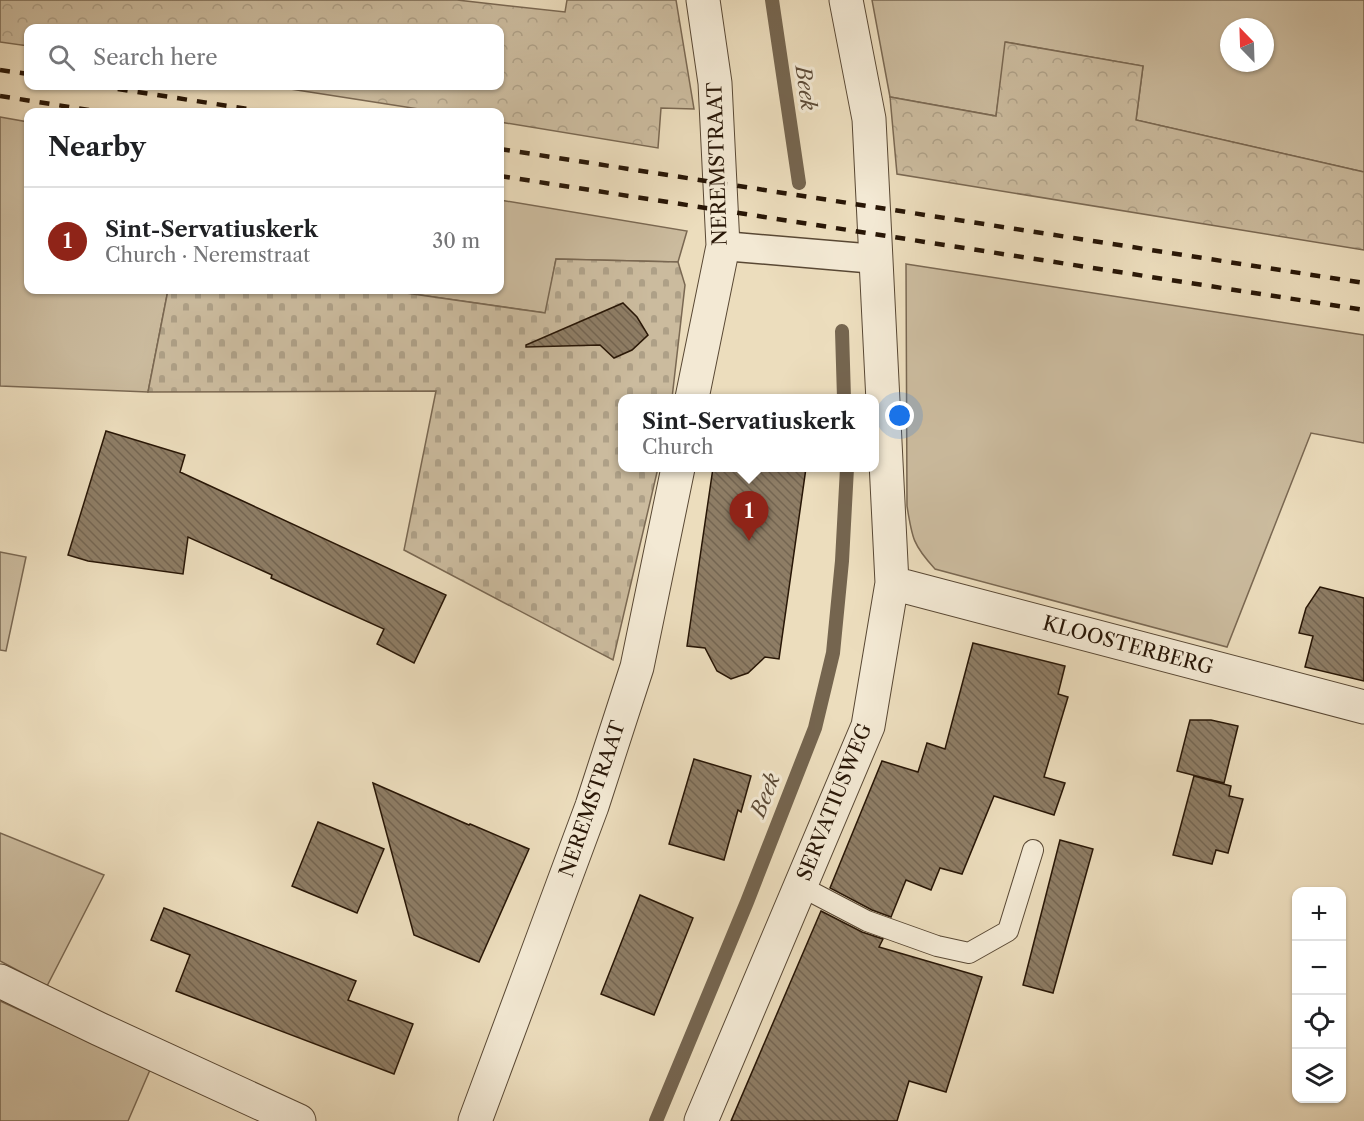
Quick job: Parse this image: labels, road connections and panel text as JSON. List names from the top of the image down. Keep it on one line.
{"streets":{"street":["NEREMSTRAAT","KLOOSTERBERG","SERVATIUSWEG"]},"crossings":[["KLOOSTERBERG","SERVATIUSWEG"]],"water":["Beek"],"north":"top left","page":{"search":"Search here","heading":"Nearby","list":[{"mark":"1","name":"Sint-Servatiuskerk","note":"Church · Neremstraat","value":"30 m"}],"popup":["Sint-Servatiuskerk","Church"],"pins":"1","map_buttons":["+","−"]}}
